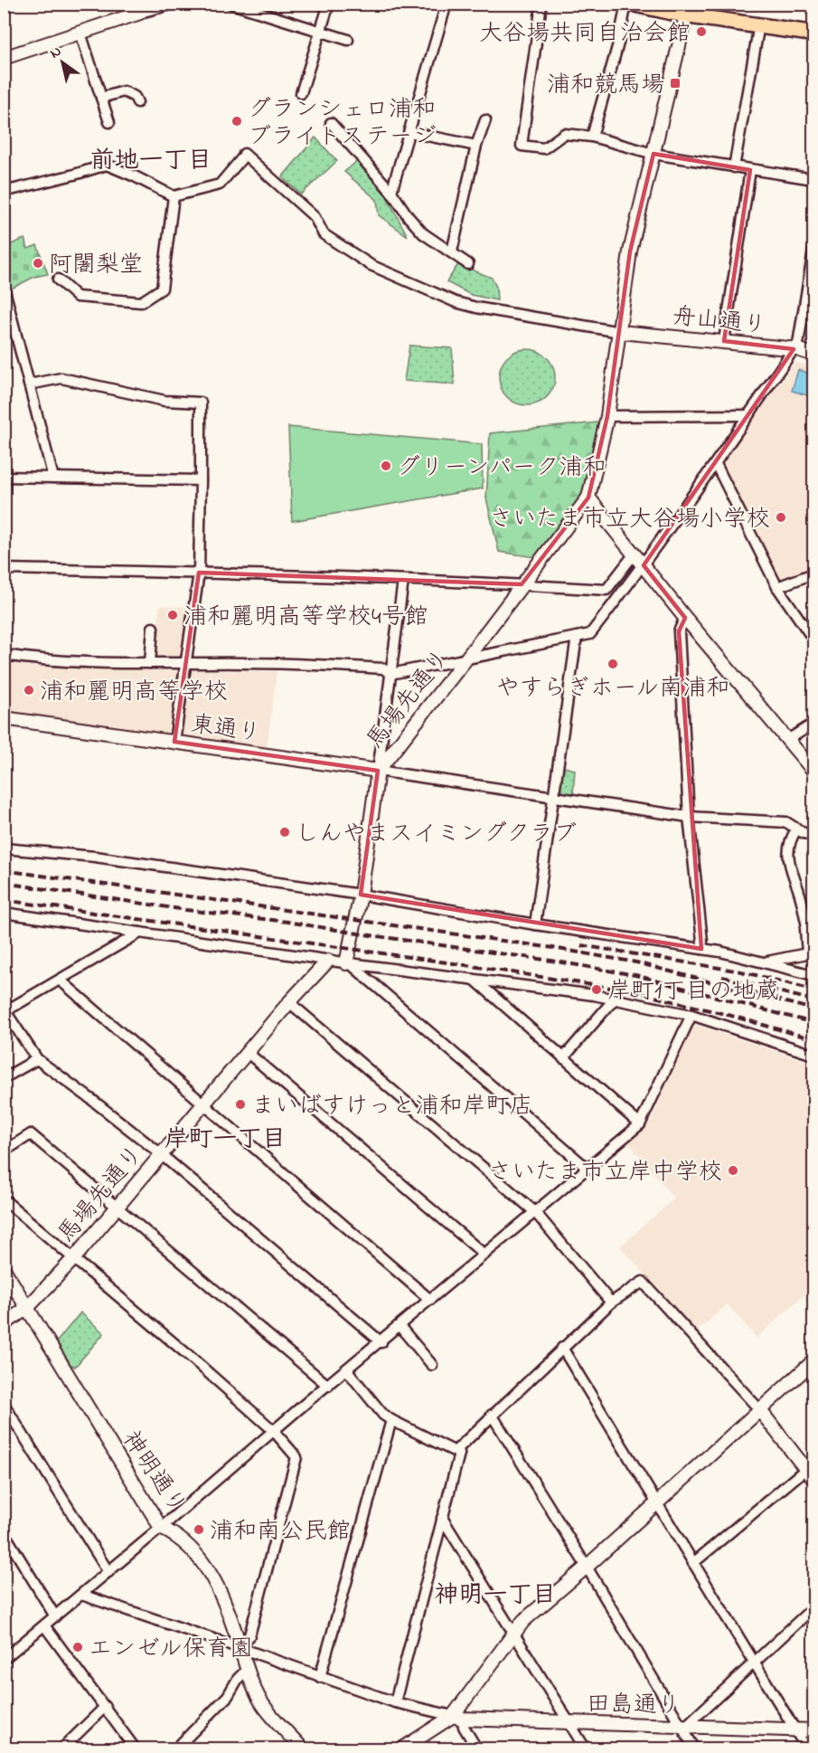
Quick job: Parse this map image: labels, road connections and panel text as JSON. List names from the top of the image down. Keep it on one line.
{"streets":{"street":["舟山通り","馬場先通り","東通り","神明通り","田島通り"]},"crossings":[["馬場先通り","東通り"],["馬場先通り","神明通り"]],"districts":["前地一丁目","岸町一丁目","神明一丁目"],"places":{"other":["大谷場共同自治会館","グランシェロ浦和 ブライトステージ","阿闍梨堂","グリーンパーク浦和","さいたま市立大谷場小学校","浦和麗明高等学校4号館","やすらぎホール南浦和","浦和麗明高等学校","しんやまスイミングクラブ","岸町1丁目の地蔵","まいばすけっと浦和岸町店","さいたま市立岸中学校","浦和南公民館","エンゼル保育園"],"transit":["浦和競馬場"]},"north":"top left"}
